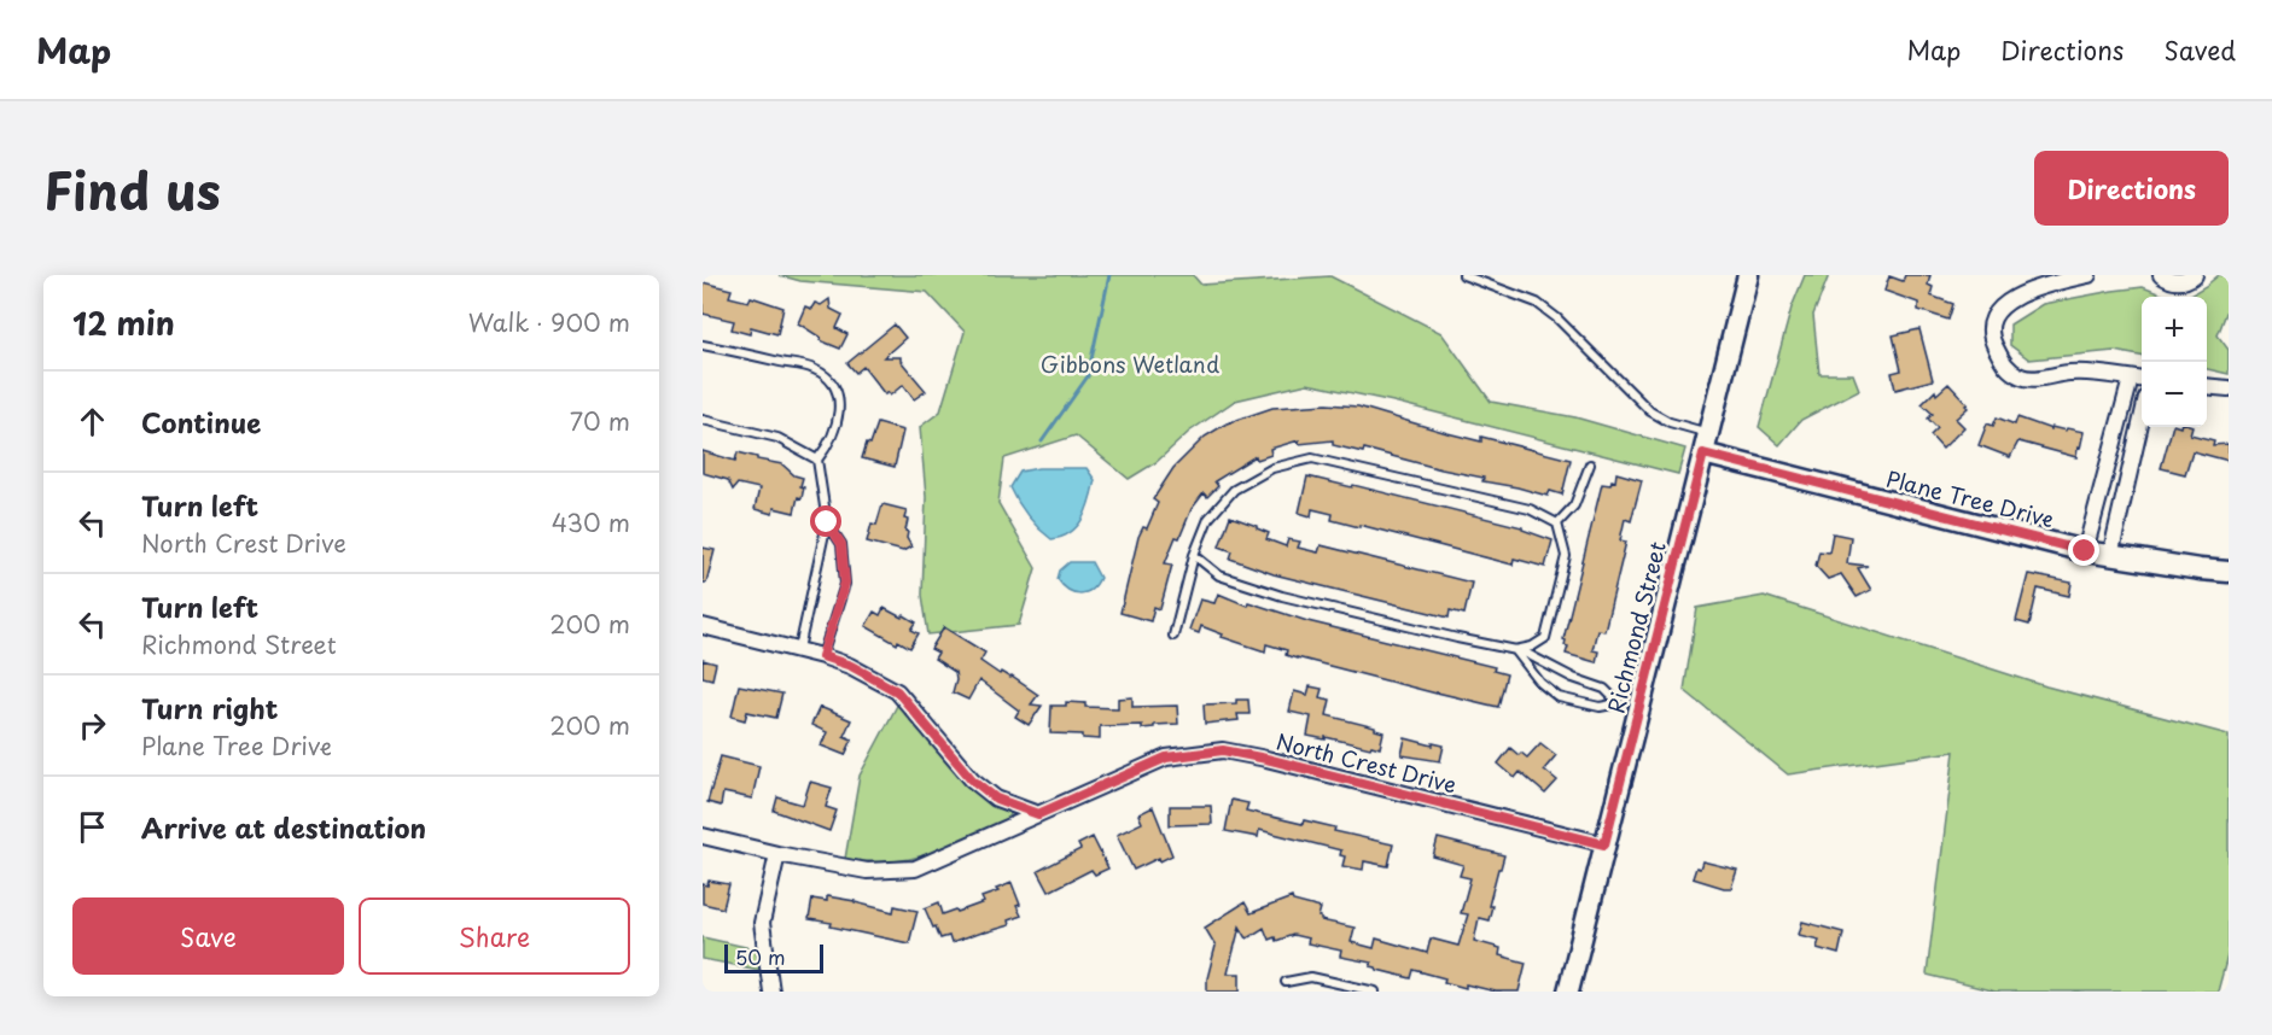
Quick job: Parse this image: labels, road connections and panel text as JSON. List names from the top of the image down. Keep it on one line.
{"streets":{"main road":["Plane Tree Drive","Richmond Street"],"street":["North Crest Drive"]},"crossings":[["Plane Tree Drive","Richmond Street"],["Richmond Street","North Crest Drive"]],"parks":["Gibbons Wetland"],"scale_bar":"50 m","page":{"header":"Map","nav":["Map","Directions","Saved"],"title":"Find us","buttons":["Directions",["Save","Share"]],"heading":["12 min","Walk · 900 m"],"map_buttons":["+","−"],"list":[["Continue","70 m"],["Turn left","North Crest Drive","430 m"],["Turn left","Richmond Street","200 m"],["Turn right","Plane Tree Drive","200 m"],"Arrive at destination"],"scale":"50 m"}}
